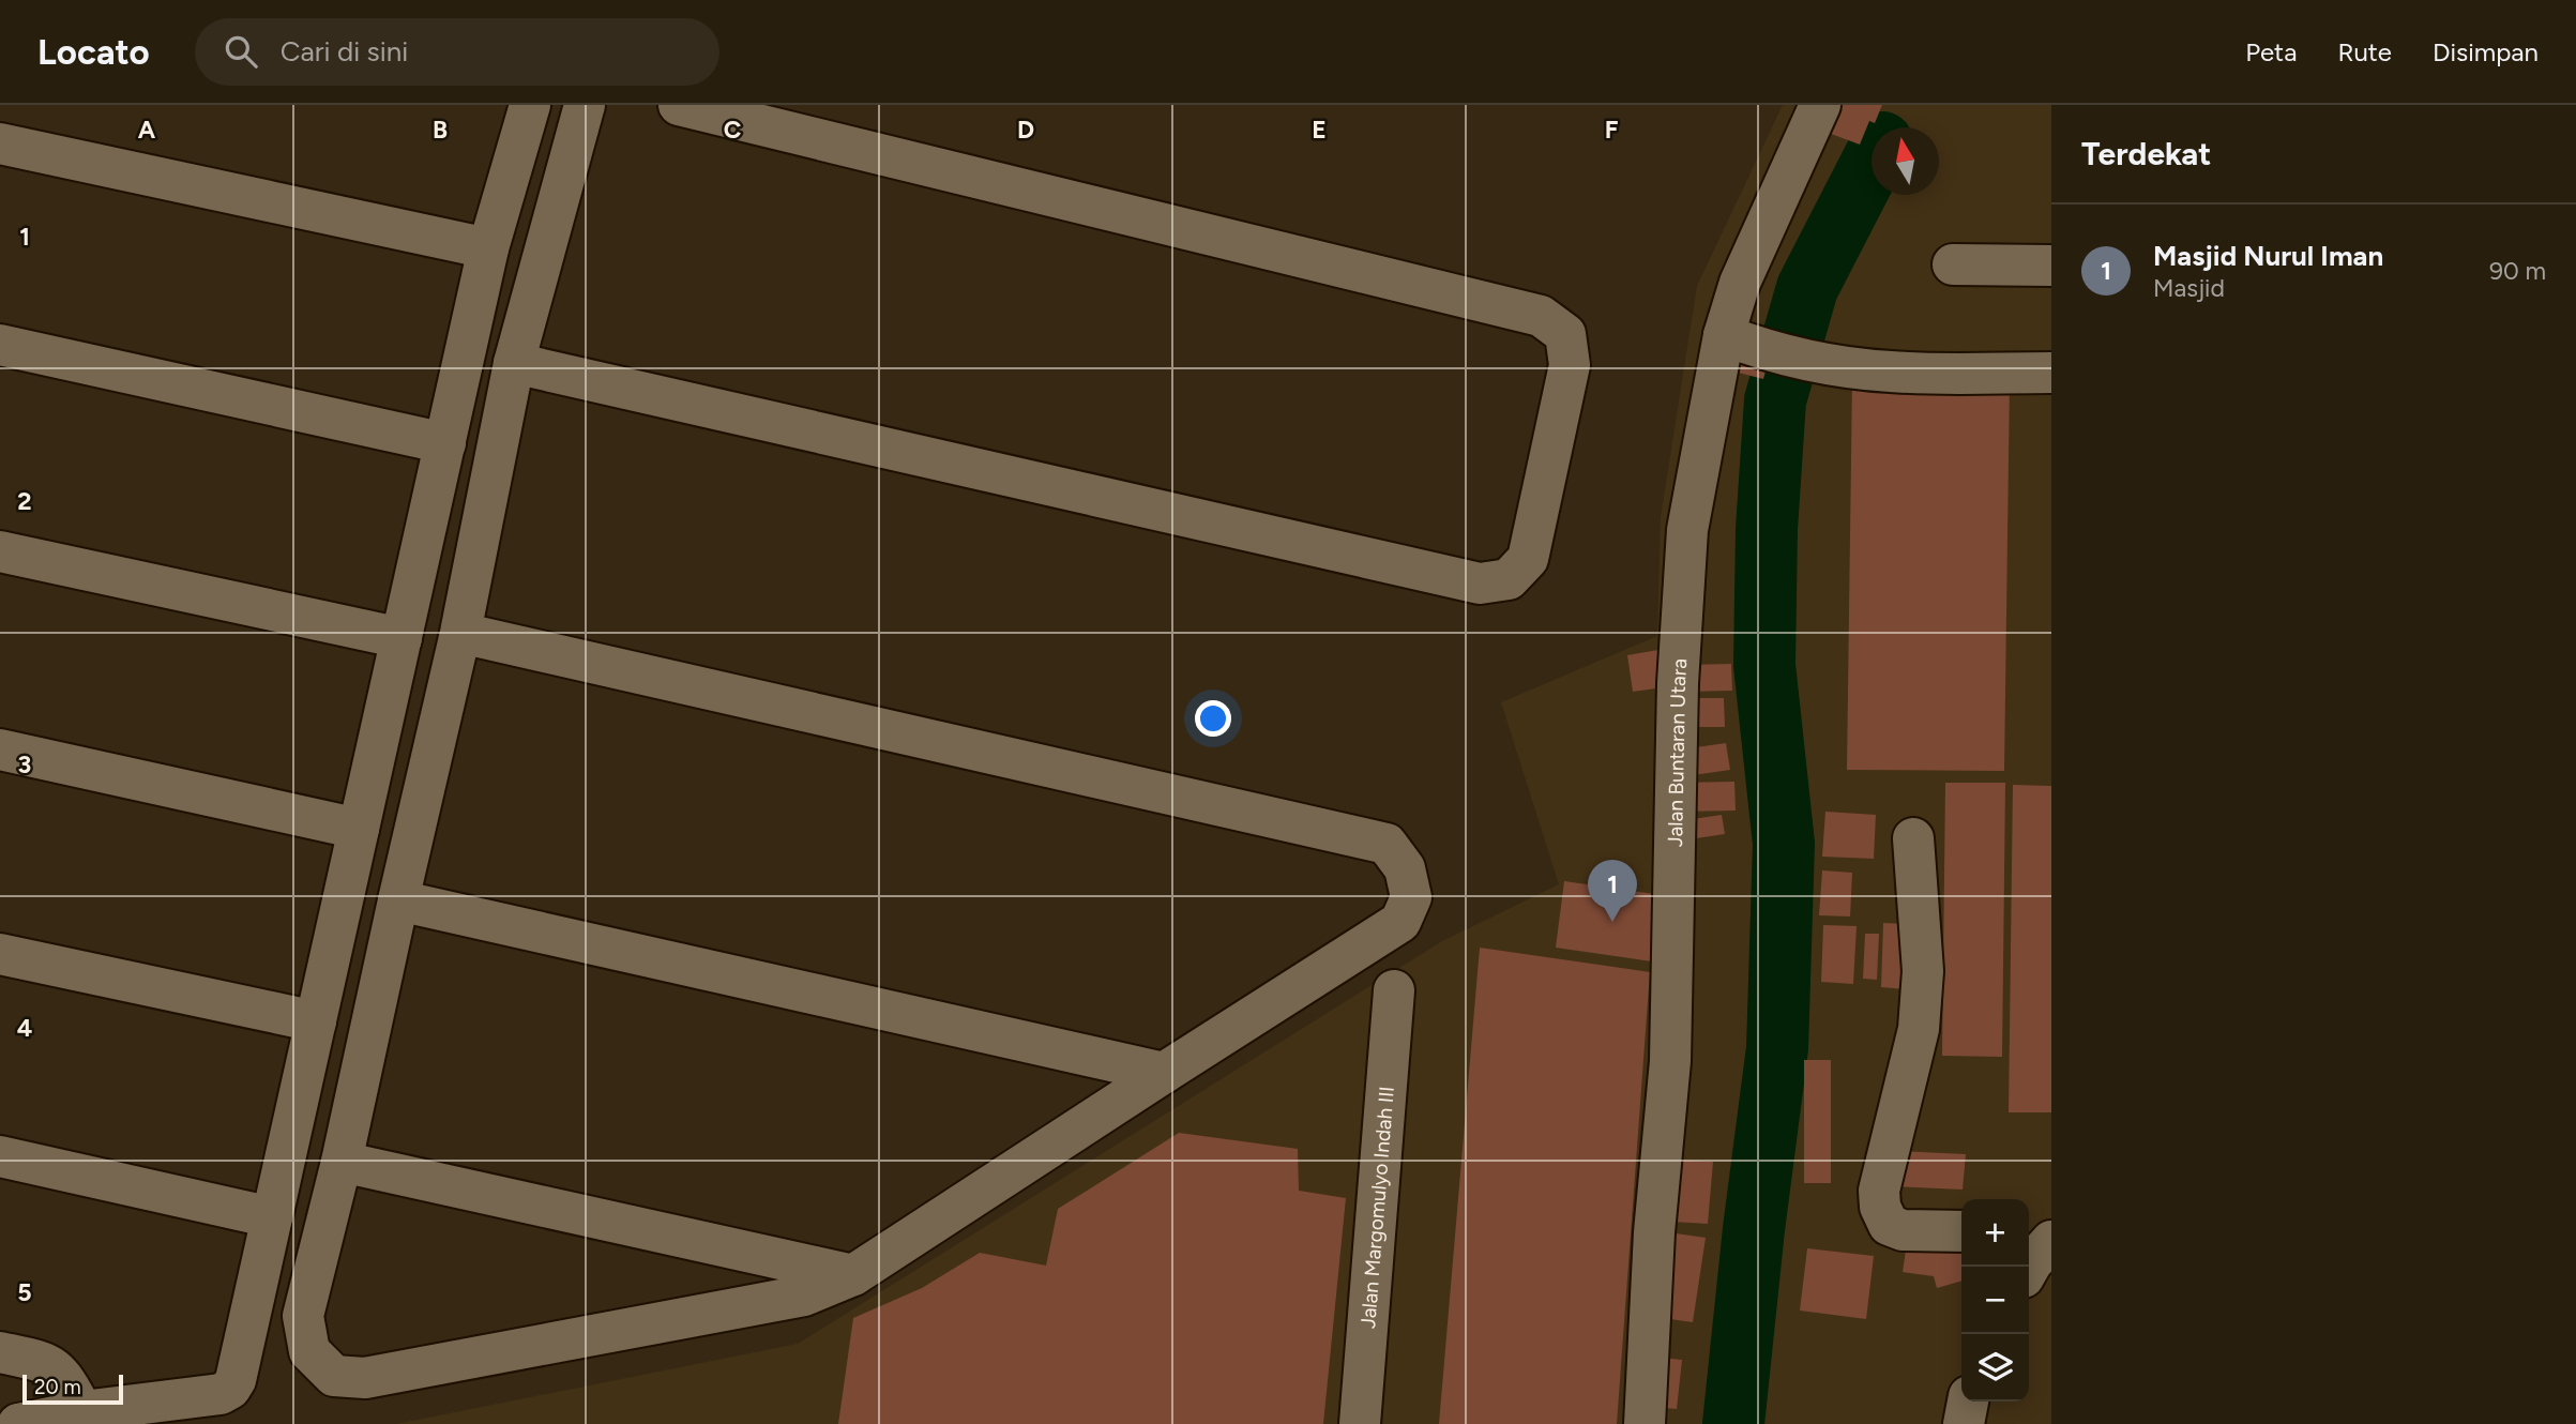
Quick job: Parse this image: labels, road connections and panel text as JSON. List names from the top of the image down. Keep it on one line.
{"streets":{"street":["Jalan Buntaran Utara","Jalan Margomulyo Indah III"]},"scale_bar":"20 m","north":"top","page":{"header":"Locato","search":"Cari di sini","nav":["Peta","Rute","Disimpan"],"heading":"Terdekat","list":[{"mark":"1","name":"Masjid Nurul Iman","note":"Masjid","value":"90 m"}],"pins":"1","map_buttons":["+","−"],"scale":"20 m"},"grid":{"columns":["A","B","C","D","E","F"],"rows":["1","2","3","4","5"]}}
